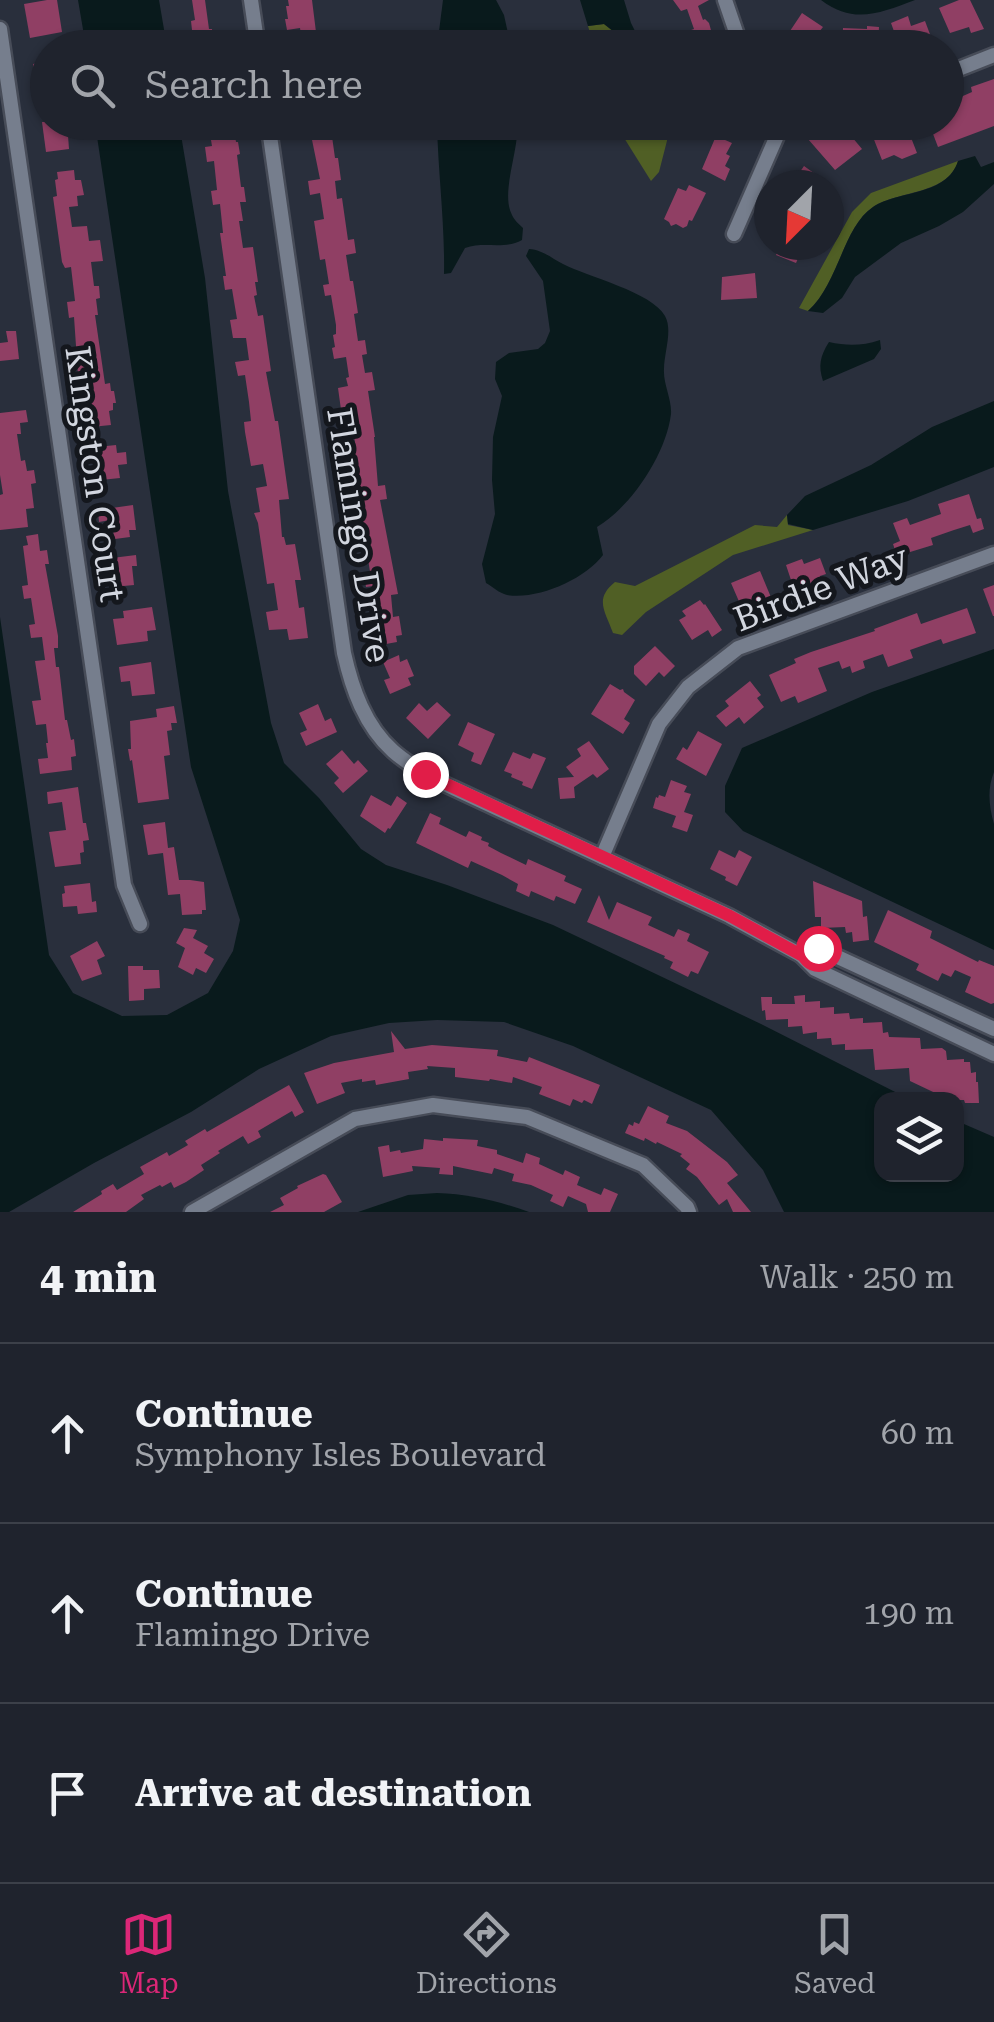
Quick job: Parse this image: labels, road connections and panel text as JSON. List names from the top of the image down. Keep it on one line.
{"streets":{"street":["Kingston Court","Flamingo Drive","Birdie Way"]},"crossings":[["Flamingo Drive","Birdie Way"]],"north":"bottom left","page":{"search":"Search here","heading":["4 min","Walk · 250 m"],"list":[["Continue","Symphony Isles Boulevard","60 m"],["Continue","Flamingo Drive","190 m"],"Arrive at destination"],"nav":["Map","Directions","Saved"]}}
